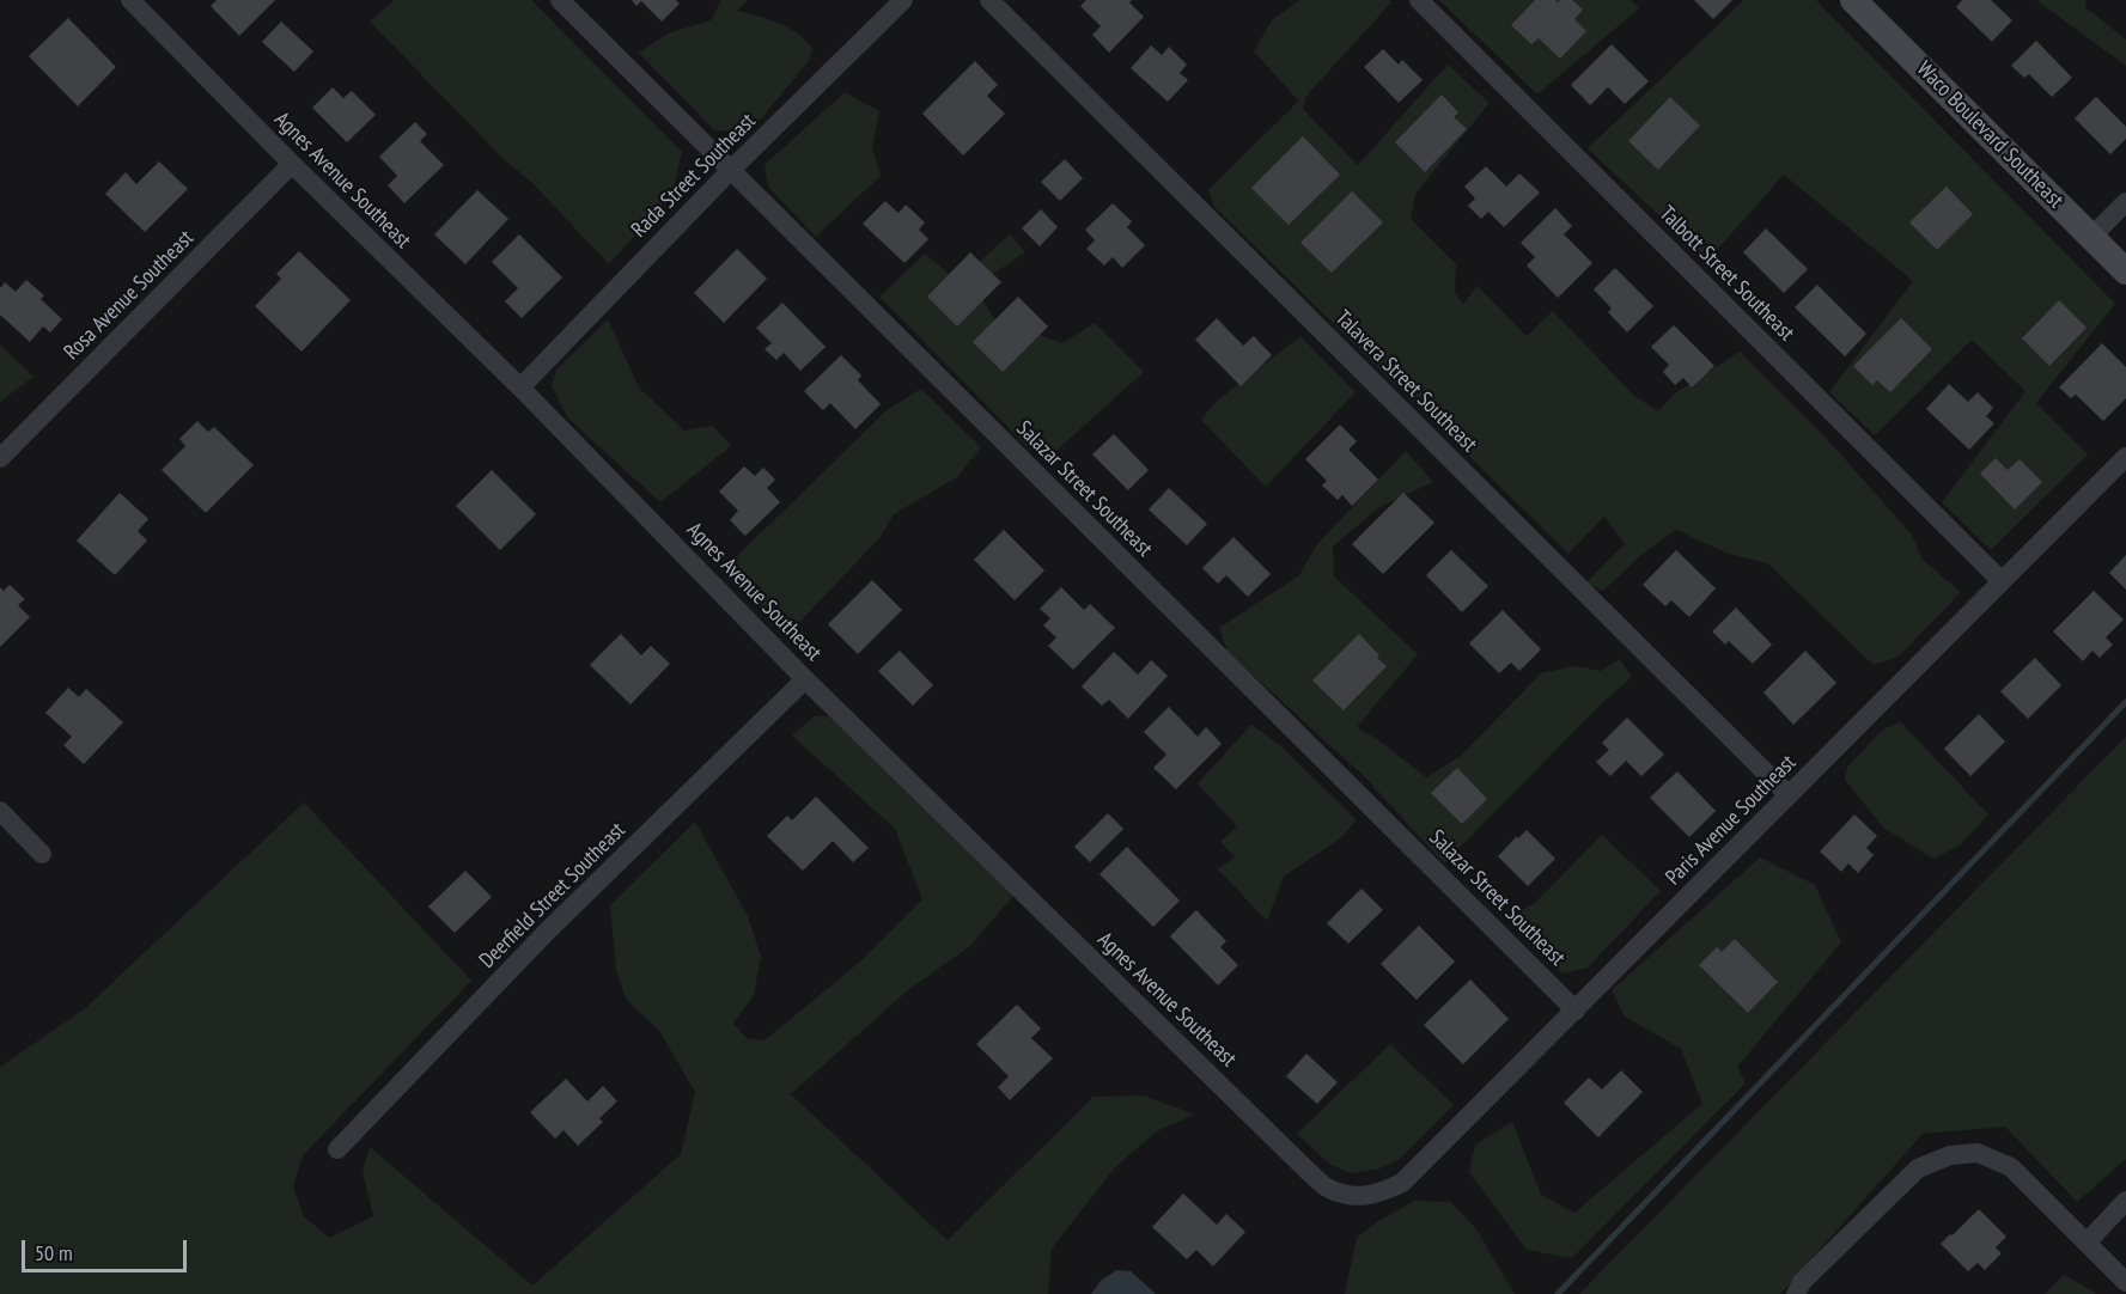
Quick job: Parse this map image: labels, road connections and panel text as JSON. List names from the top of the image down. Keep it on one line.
{"streets":{"street":["Waco Boulevard Southeast","Rada Street Southeast","Agnes Avenue Southeast","Talbott Street Southeast","Rosa Avenue Southeast","Talavera Street Southeast","Salazar Street Southeast","Paris Avenue Southeast","Deerfield Street Southeast"]},"crossings":[["Rada Street Southeast","Agnes Avenue Southeast"],["Rada Street Southeast","Salazar Street Southeast"],["Agnes Avenue Southeast","Rosa Avenue Southeast"],["Agnes Avenue Southeast","Paris Avenue Southeast"],["Agnes Avenue Southeast","Deerfield Street Southeast"],["Talbott Street Southeast","Paris Avenue Southeast"],["Talavera Street Southeast","Paris Avenue Southeast"],["Salazar Street Southeast","Paris Avenue Southeast"]],"scale_bar":"50 m"}
